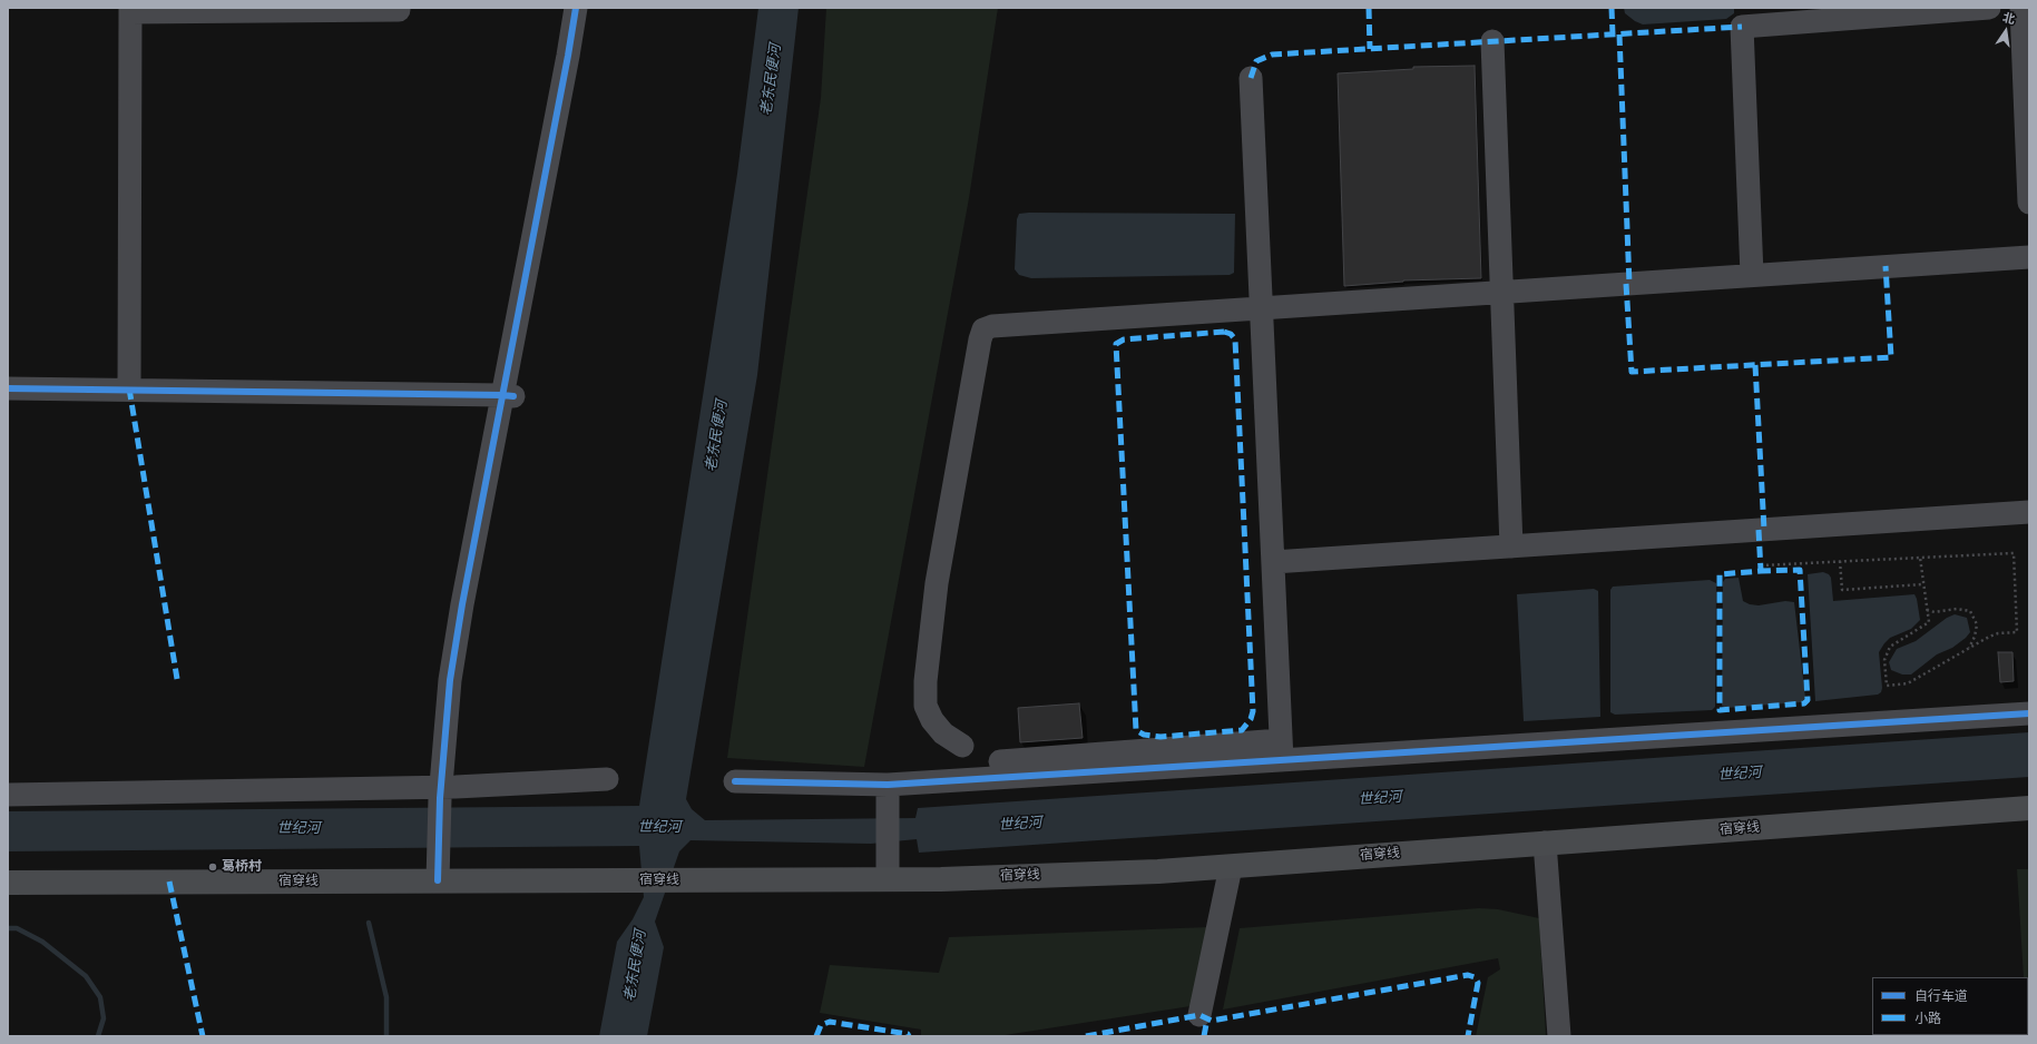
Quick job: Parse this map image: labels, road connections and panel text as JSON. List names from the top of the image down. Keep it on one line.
{"streets":{"main road":["宿穿线"]},"water":["老东民便河","世纪河"],"places":["葛桥村"],"legend":["自行车道","小路"],"north":"top"}
